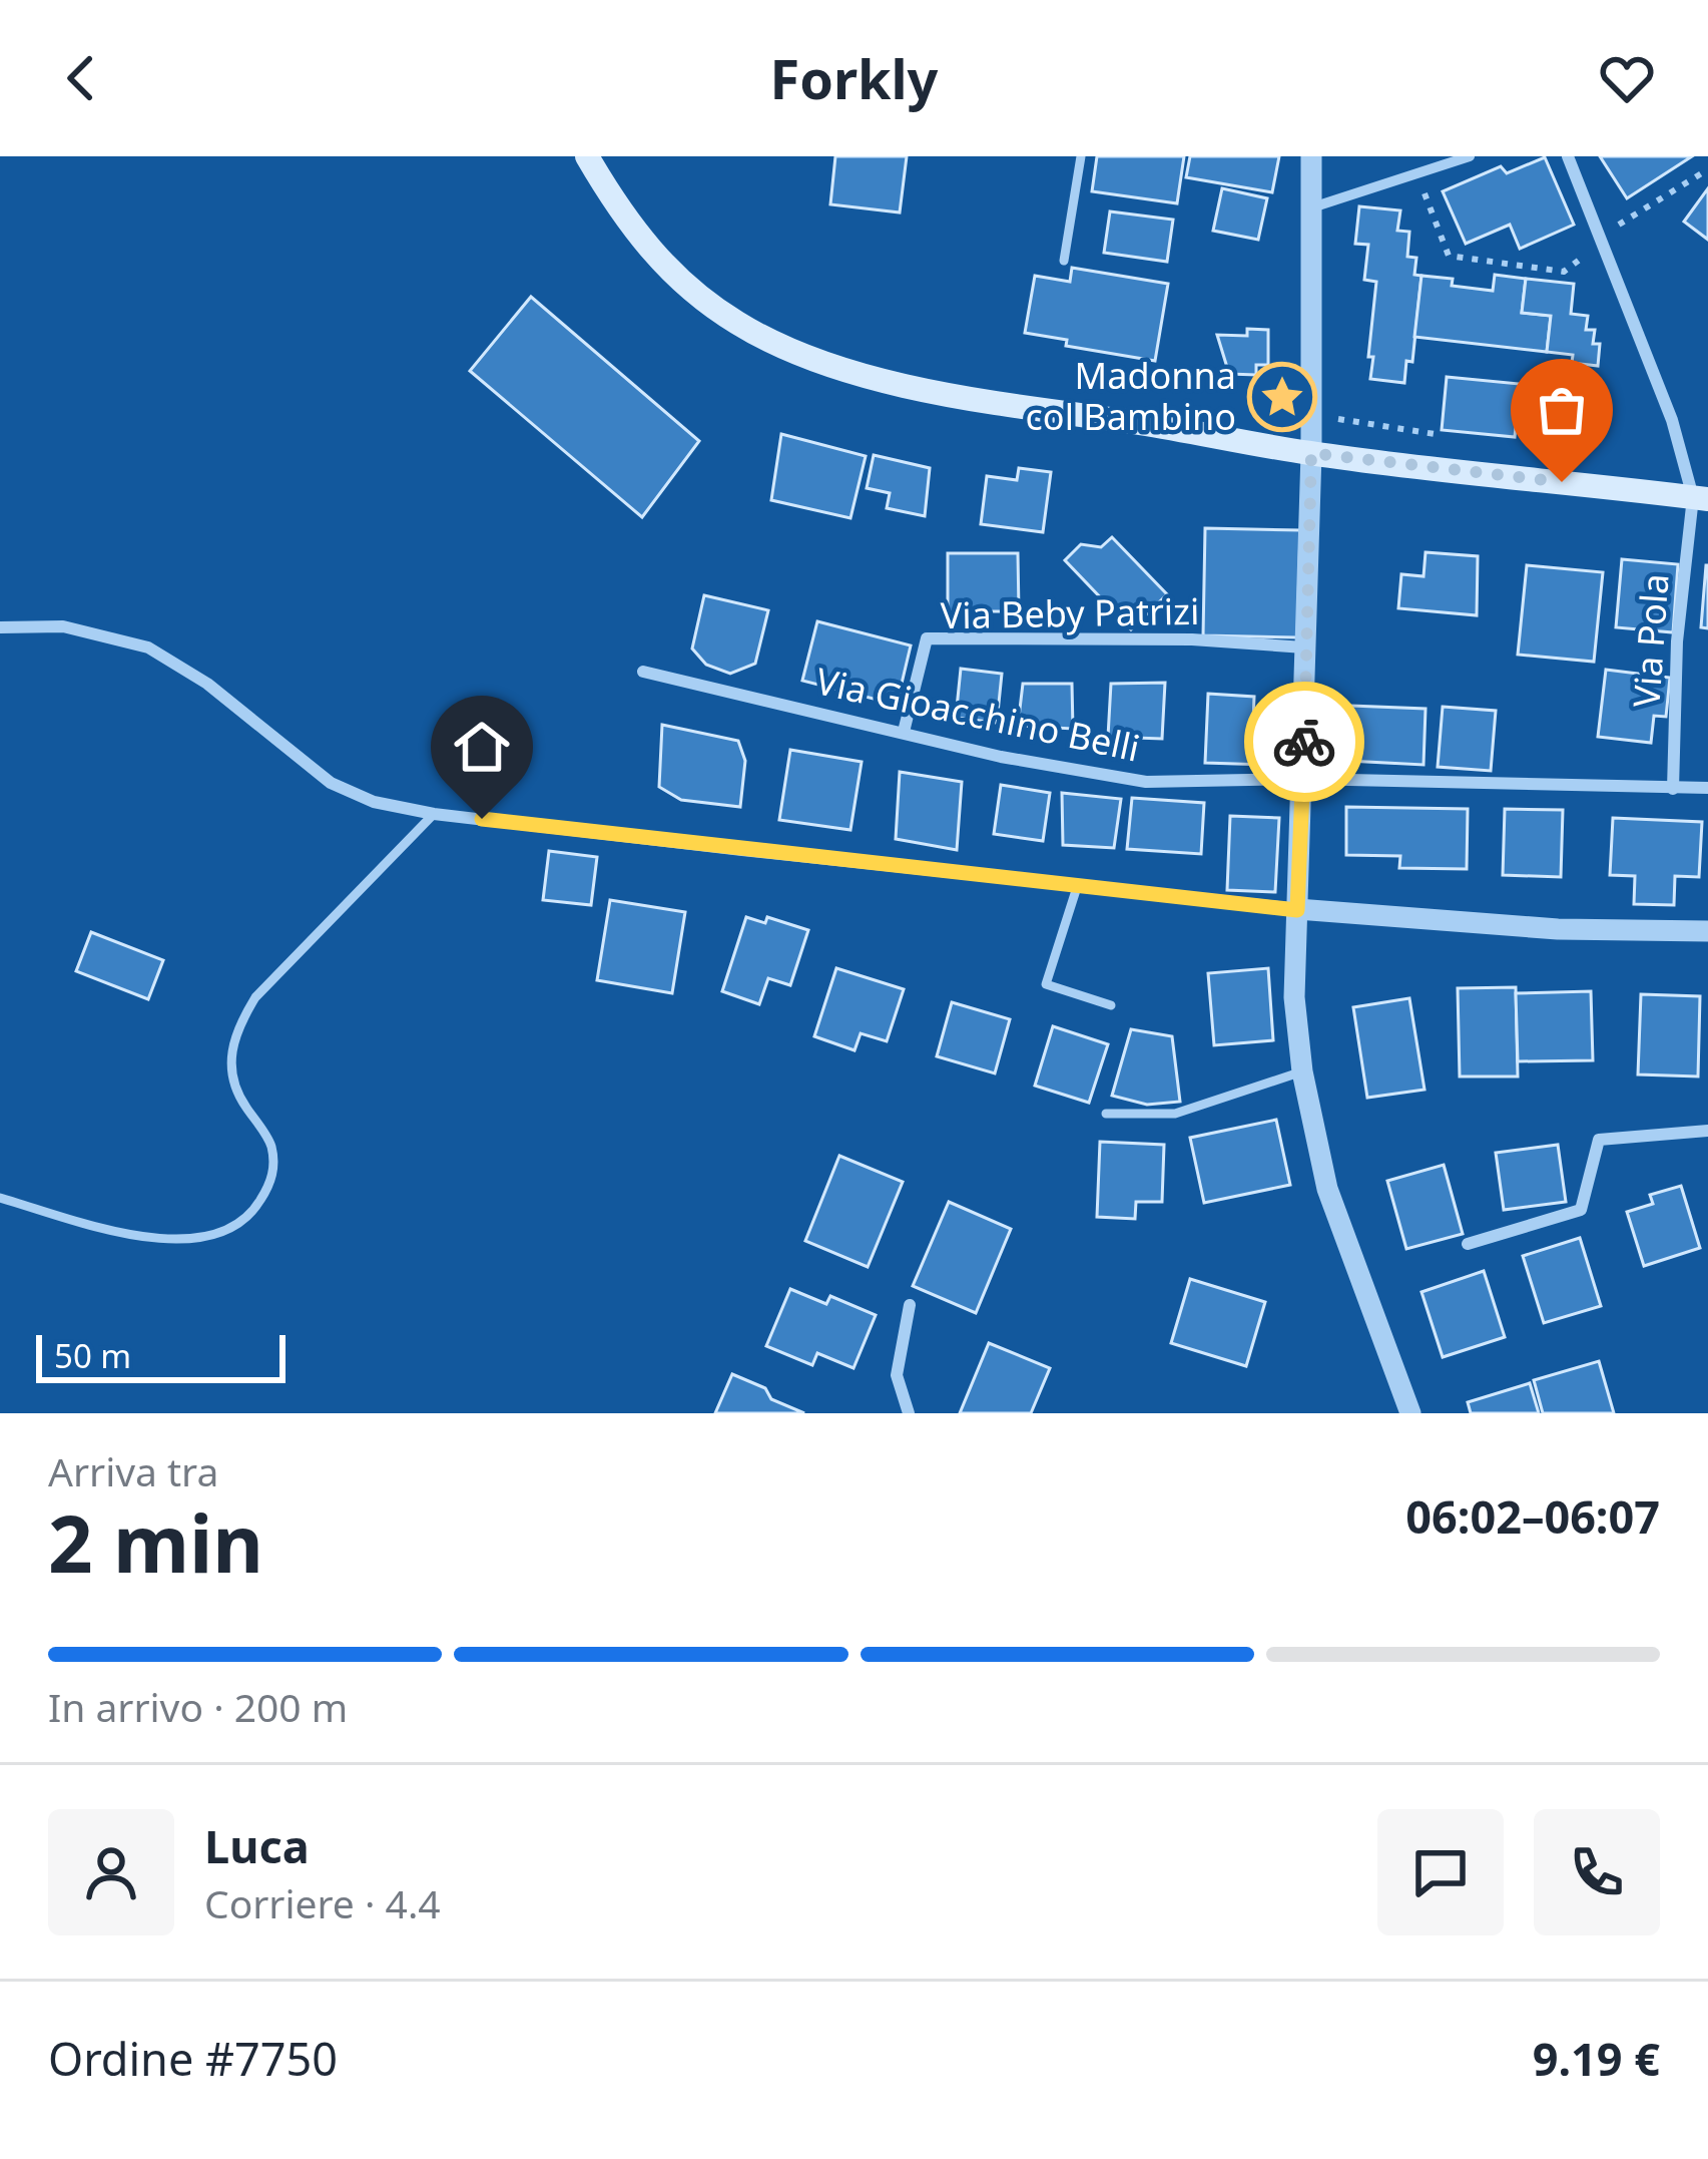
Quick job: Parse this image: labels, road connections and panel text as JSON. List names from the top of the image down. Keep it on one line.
{"streets":{"street":["Via Beby Patrizi","Via Pola","Via Gioacchino Belli"]},"crossings":[["Via Beby Patrizi","Via Gioacchino Belli"],["Via Pola","Via Gioacchino Belli"]],"places":{"place":["Madonna col Bambino"]},"scale_bar":"50 m","page":{"header":"Forkly","scale":"50 m","heading":["2 min","Arriva tra","06:02–06:07"],"panel":["Luca","Corriere · 4.4","Ordine #7750","9.19 €"],"bar":"In arrivo · 200 m"}}
